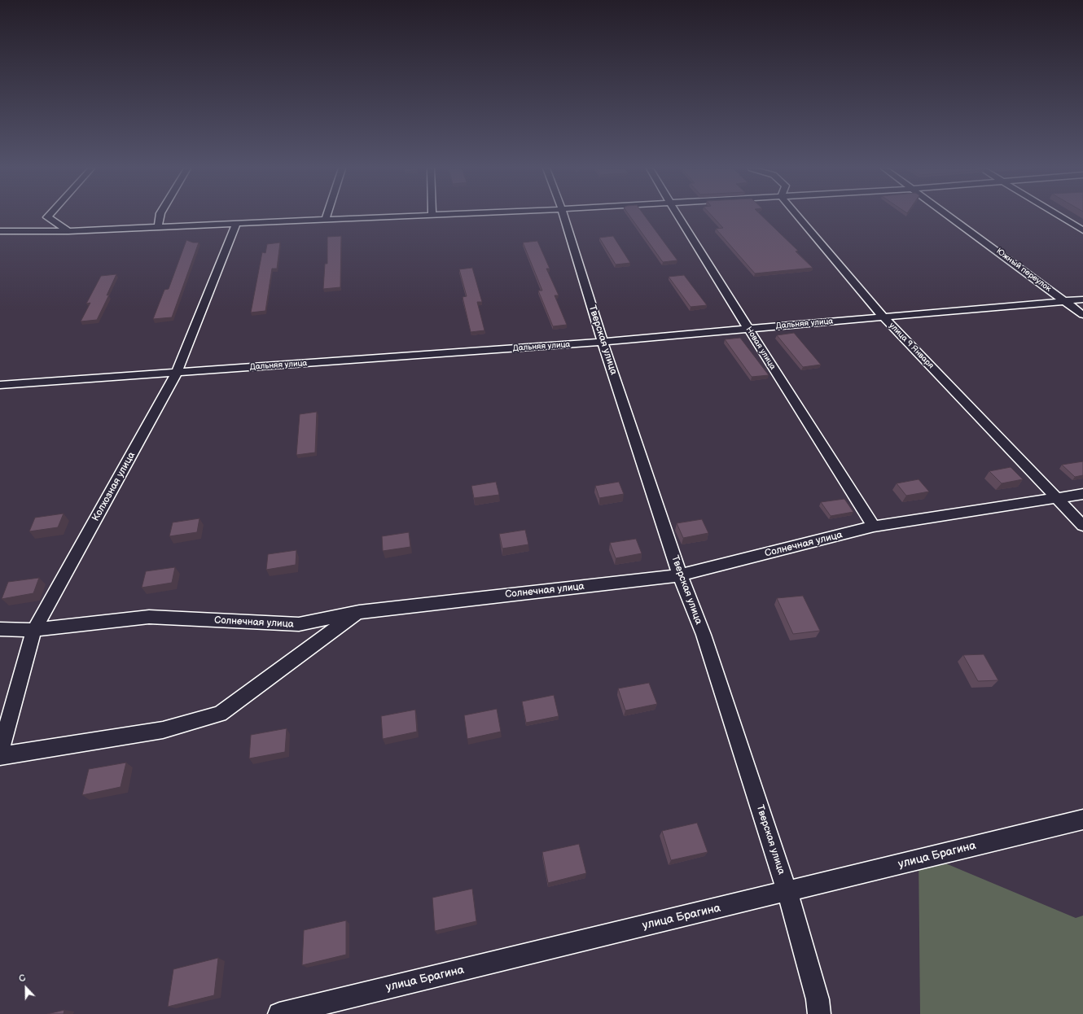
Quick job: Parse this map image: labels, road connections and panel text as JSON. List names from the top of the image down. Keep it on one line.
{"streets":{"street":["Южный переулок","Дальняя улица","Тверская улица","улица 9 Января","Новая улица","Колхозная улица","Солнечная улица","улица Брагина"]},"crossings":[["Южный переулок","Дальняя улица"],["Дальняя улица","Тверская улица"],["Дальняя улица","улица 9 Января"],["Дальняя улица","Новая улица"],["Дальняя улица","Колхозная улица"],["Тверская улица","Солнечная улица"],["Тверская улица","улица Брагина"],["улица 9 Января","Солнечная улица"],["Новая улица","Солнечная улица"],["Колхозная улица","Солнечная улица"]],"north":"top"}
